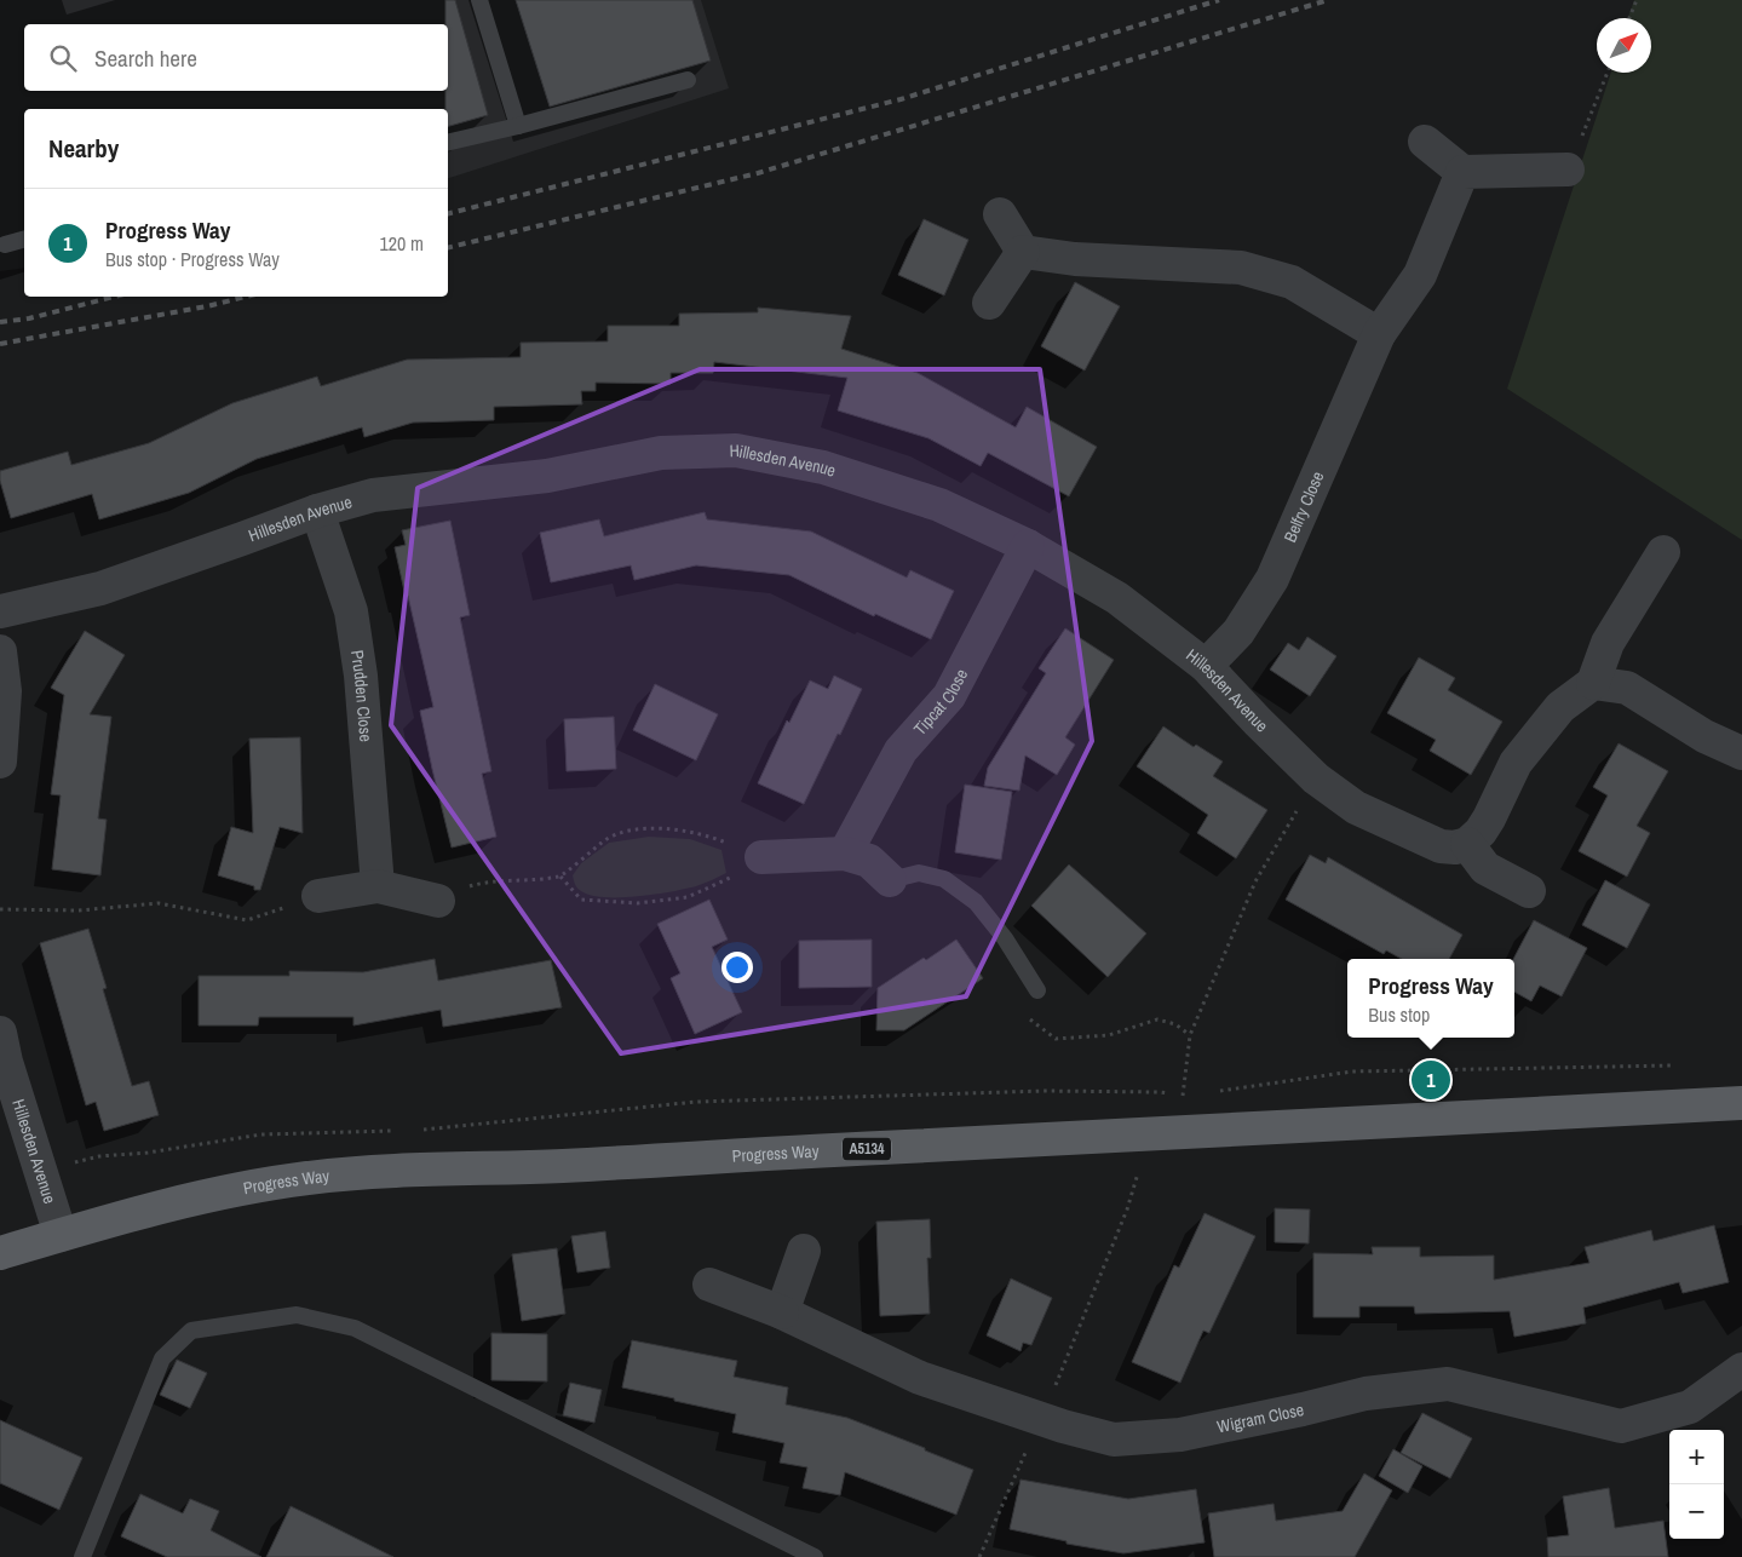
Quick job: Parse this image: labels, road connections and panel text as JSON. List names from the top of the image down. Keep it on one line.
{"streets":{"main road":["A5134","Progress Way"],"street":["Hillesden Avenue","Belfry Close","Prudden Close","Tipcat Close","Wigram Close"]},"crossings":[["Hillesden Avenue","Belfry Close"],["Hillesden Avenue","Prudden Close"],["Hillesden Avenue","Tipcat Close"],["Hillesden Avenue","Progress Way"]],"north":"top right","page":{"search":"Search here","heading":"Nearby","list":[{"mark":"1","name":"Progress Way","note":"Bus stop · Progress Way","value":"120 m"}],"popup":["Progress Way","Bus stop"],"pins":"1","map_buttons":["+","−"]}}
